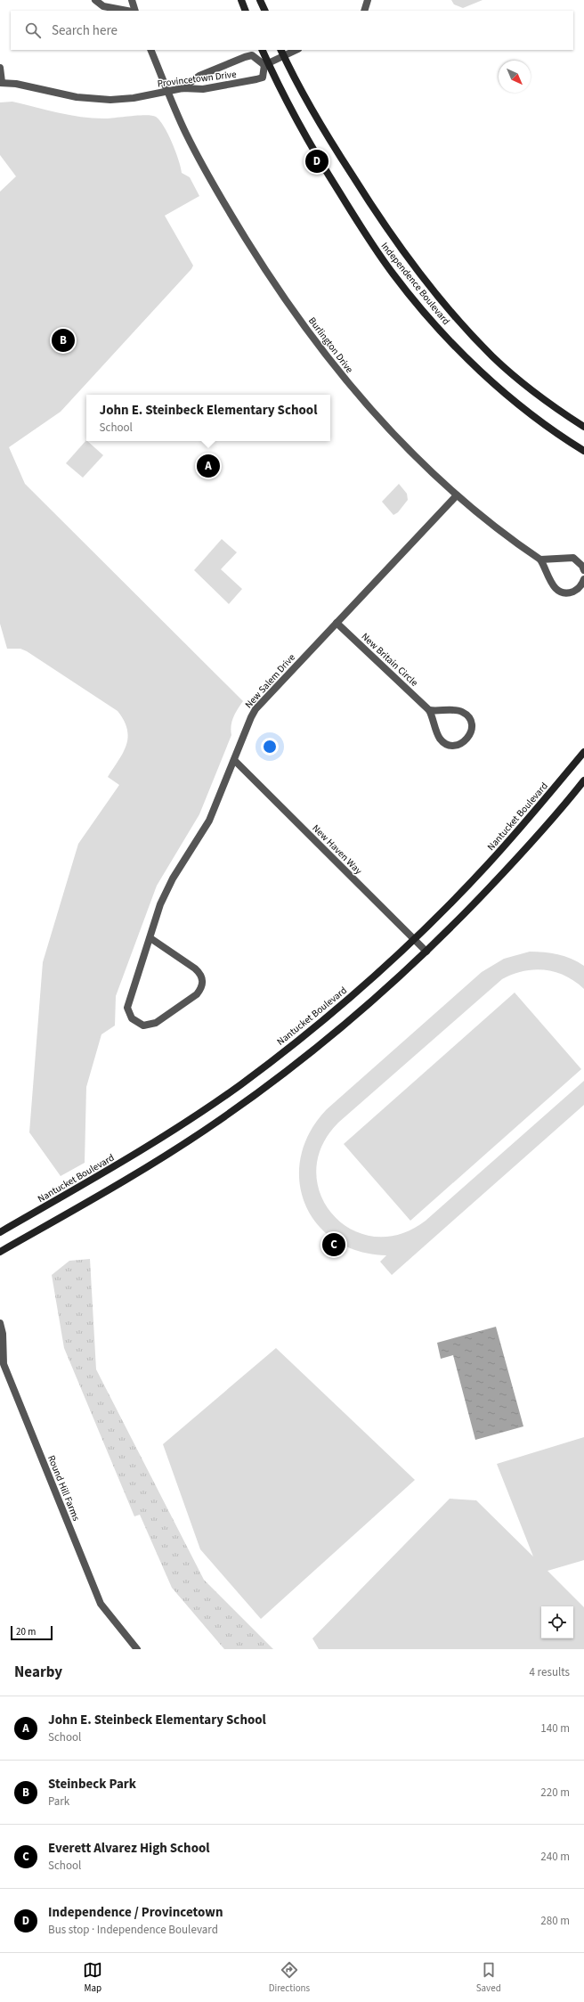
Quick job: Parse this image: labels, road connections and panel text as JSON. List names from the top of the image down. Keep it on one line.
{"streets":{"street":["Provincetown Drive","Independence Boulevard","Burlington Drive","New Britain Circle","New Salem Drive","Nantucket Boulevard","New Haven Way","Round Hill Farms"]},"crossings":[["Provincetown Drive","Independence Boulevard"],["Provincetown Drive","Burlington Drive"],["Burlington Drive","New Salem Drive"],["New Britain Circle","New Salem Drive"],["New Salem Drive","New Haven Way"],["Nantucket Boulevard","New Haven Way"]],"scale_bar":"20 m","north":"bottom right","page":{"search":"Search here","pins":["D","B","A","C"],"popup":["John E. Steinbeck Elementary School","School"],"scale":"20 m","heading":["Nearby","4 results"],"list":[{"mark":"A","name":"John E. Steinbeck Elementary School","note":"School","value":"140 m"},{"mark":"B","name":"Steinbeck Park","note":"Park","value":"220 m"},{"mark":"C","name":"Everett Alvarez High School","note":"School","value":"240 m"},{"mark":"D","name":"Independence / Provincetown","note":"Bus stop · Independence Boulevard","value":"280 m"}],"nav":["Map","Directions","Saved"]}}
